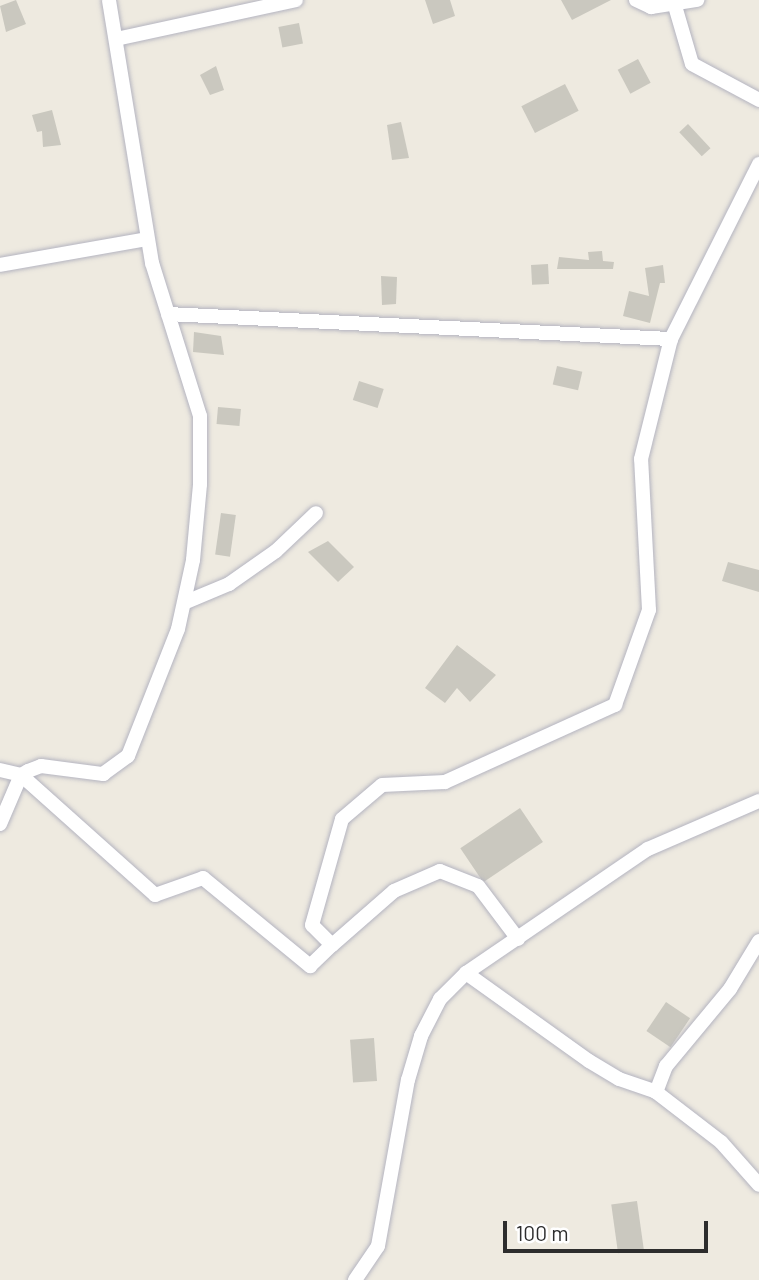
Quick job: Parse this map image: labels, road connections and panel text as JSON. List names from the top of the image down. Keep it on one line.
{"scale_bar":"100 m"}
